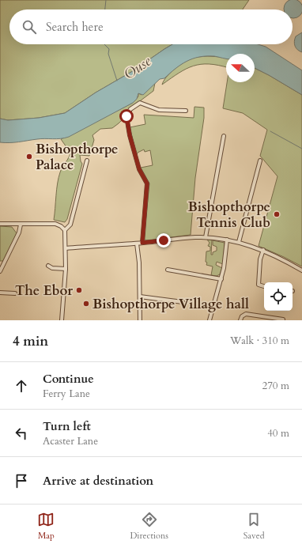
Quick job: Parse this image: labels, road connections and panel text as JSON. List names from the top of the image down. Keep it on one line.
{"water":["Ouse"],"places":["Bishopthorpe Palace","Bishopthorpe Tennis Club","The Ebor","Bishopthorpe Village hall"],"north":"left","page":{"search":"Search here","heading":["4 min","Walk · 310 m"],"list":[["Continue","Ferry Lane","270 m"],["Turn left","Acaster Lane","40 m"],"Arrive at destination"],"nav":["Map","Directions","Saved"]}}
